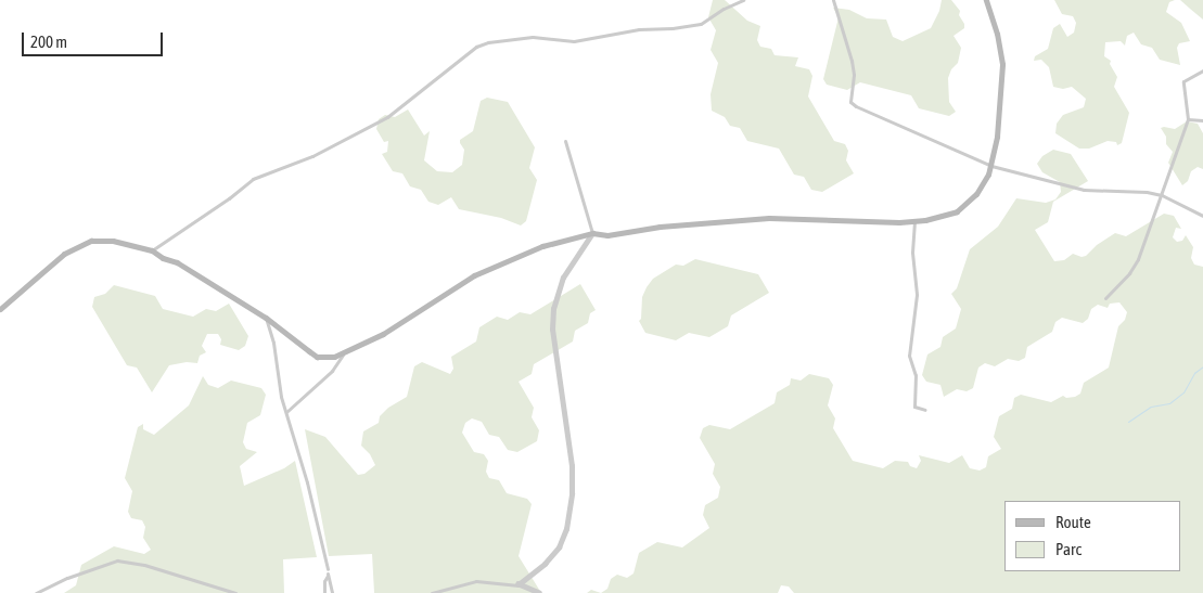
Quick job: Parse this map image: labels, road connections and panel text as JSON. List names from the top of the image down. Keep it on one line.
{"legend":["Route","Parc"],"scale_bar":"200 m"}
